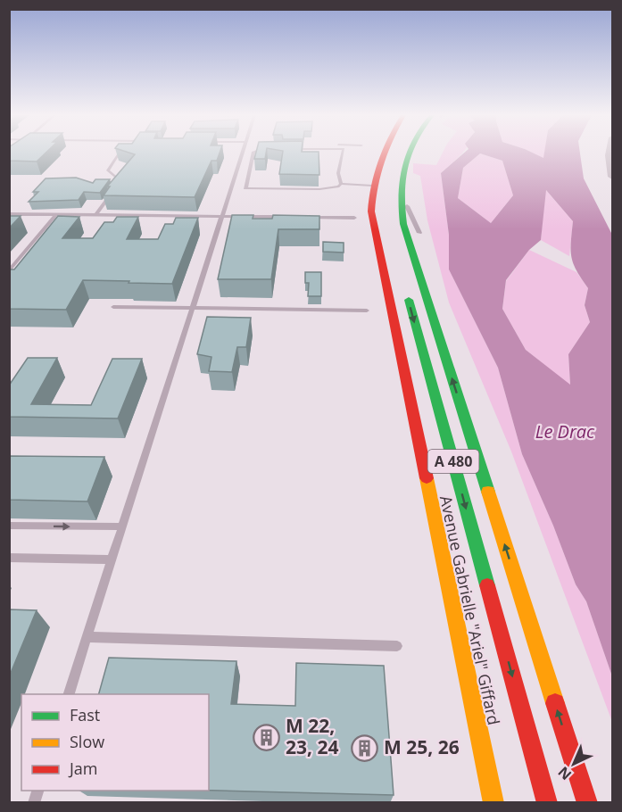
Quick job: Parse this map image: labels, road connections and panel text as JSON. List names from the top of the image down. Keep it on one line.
{"streets":{"main road":["A 480","Avenue Gabrielle \"Ariel\" Giffard"]},"water":["Le Drac"],"places":{"building":["M 22, 23, 24","M 25, 26"]},"legend":["Fast","Slow","Jam"],"north":"bottom left"}
